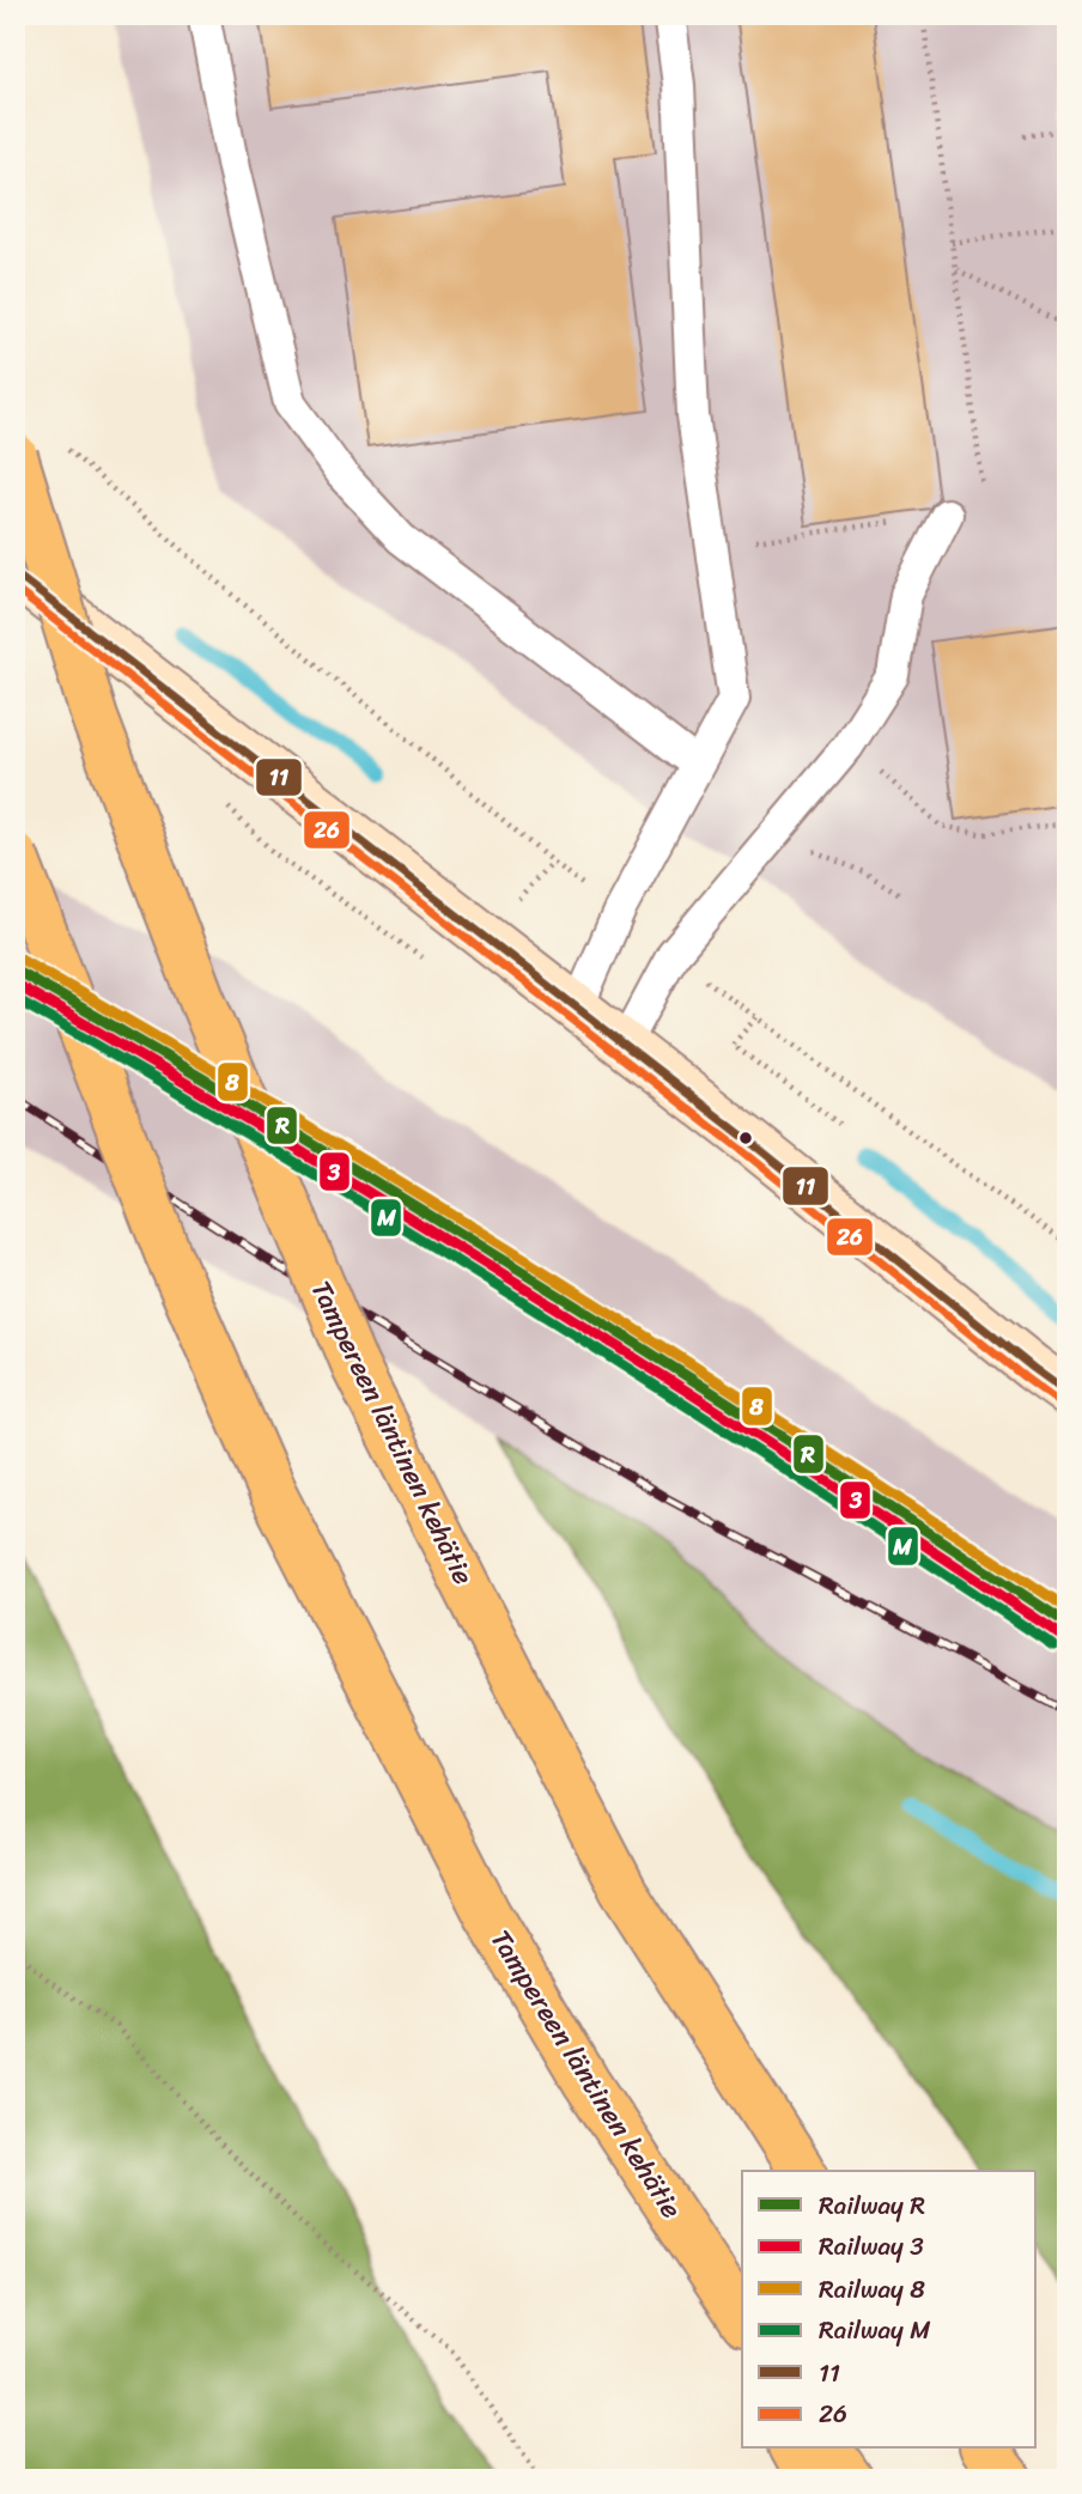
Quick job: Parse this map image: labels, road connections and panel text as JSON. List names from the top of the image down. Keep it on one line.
{"streets":{"highway":["Tampereen läntinen kehätie"]},"lines":["transit line 11","transit line 26","rail line 8","rail line R","rail line 3","rail line M"],"legend":["Railway R","Railway 3","Railway 8","Railway M","11","26"]}
